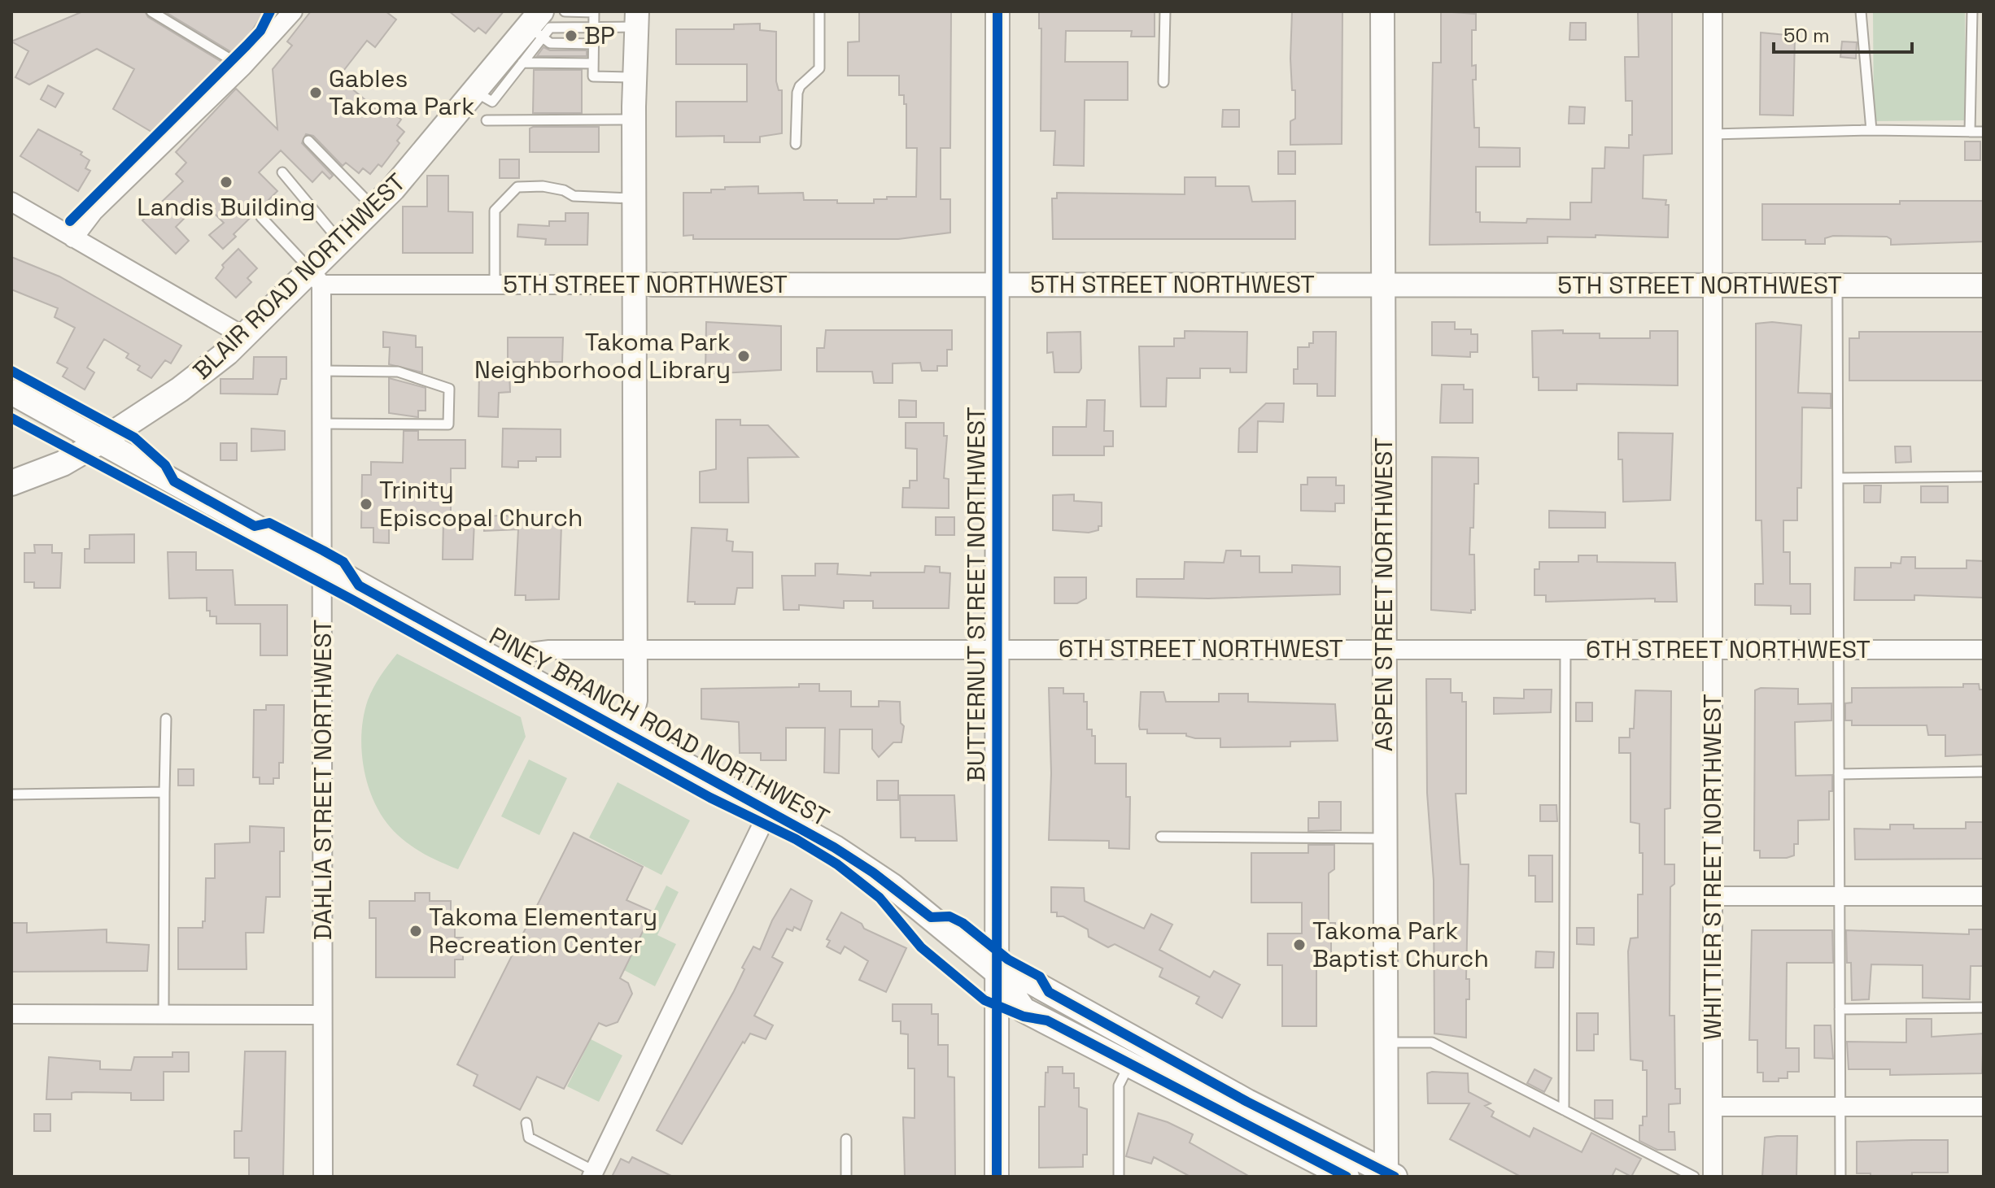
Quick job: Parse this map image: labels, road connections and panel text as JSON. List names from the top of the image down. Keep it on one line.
{"streets":{"main road":["BLAIR ROAD NORTHWEST","PINEY BRANCH ROAD NORTHWEST"],"street":["5TH STREET NORTHWEST","BUTTERNUT STREET NORTHWEST","ASPEN STREET NORTHWEST","6TH STREET NORTHWEST","DAHLIA STREET NORTHWEST","WHITTIER STREET NORTHWEST"]},"crossings":[["BLAIR ROAD NORTHWEST","5TH STREET NORTHWEST"],["BLAIR ROAD NORTHWEST","PINEY BRANCH ROAD NORTHWEST"],["BLAIR ROAD NORTHWEST","DAHLIA STREET NORTHWEST"],["5TH STREET NORTHWEST","BUTTERNUT STREET NORTHWEST"],["5TH STREET NORTHWEST","ASPEN STREET NORTHWEST"],["5TH STREET NORTHWEST","DAHLIA STREET NORTHWEST"],["5TH STREET NORTHWEST","WHITTIER STREET NORTHWEST"],["BUTTERNUT STREET NORTHWEST","6TH STREET NORTHWEST"],["BUTTERNUT STREET NORTHWEST","PINEY BRANCH ROAD NORTHWEST"],["ASPEN STREET NORTHWEST","6TH STREET NORTHWEST"],["ASPEN STREET NORTHWEST","PINEY BRANCH ROAD NORTHWEST"],["6TH STREET NORTHWEST","PINEY BRANCH ROAD NORTHWEST"],["6TH STREET NORTHWEST","WHITTIER STREET NORTHWEST"],["PINEY BRANCH ROAD NORTHWEST","DAHLIA STREET NORTHWEST"]],"places":["BP","Gables Takoma Park","Landis Building","Takoma Park Neighborhood Library","Trinity Episcopal Church","Takoma Elementary Recreation Center","Takoma Park Baptist Church"],"scale_bar":"50 m"}
